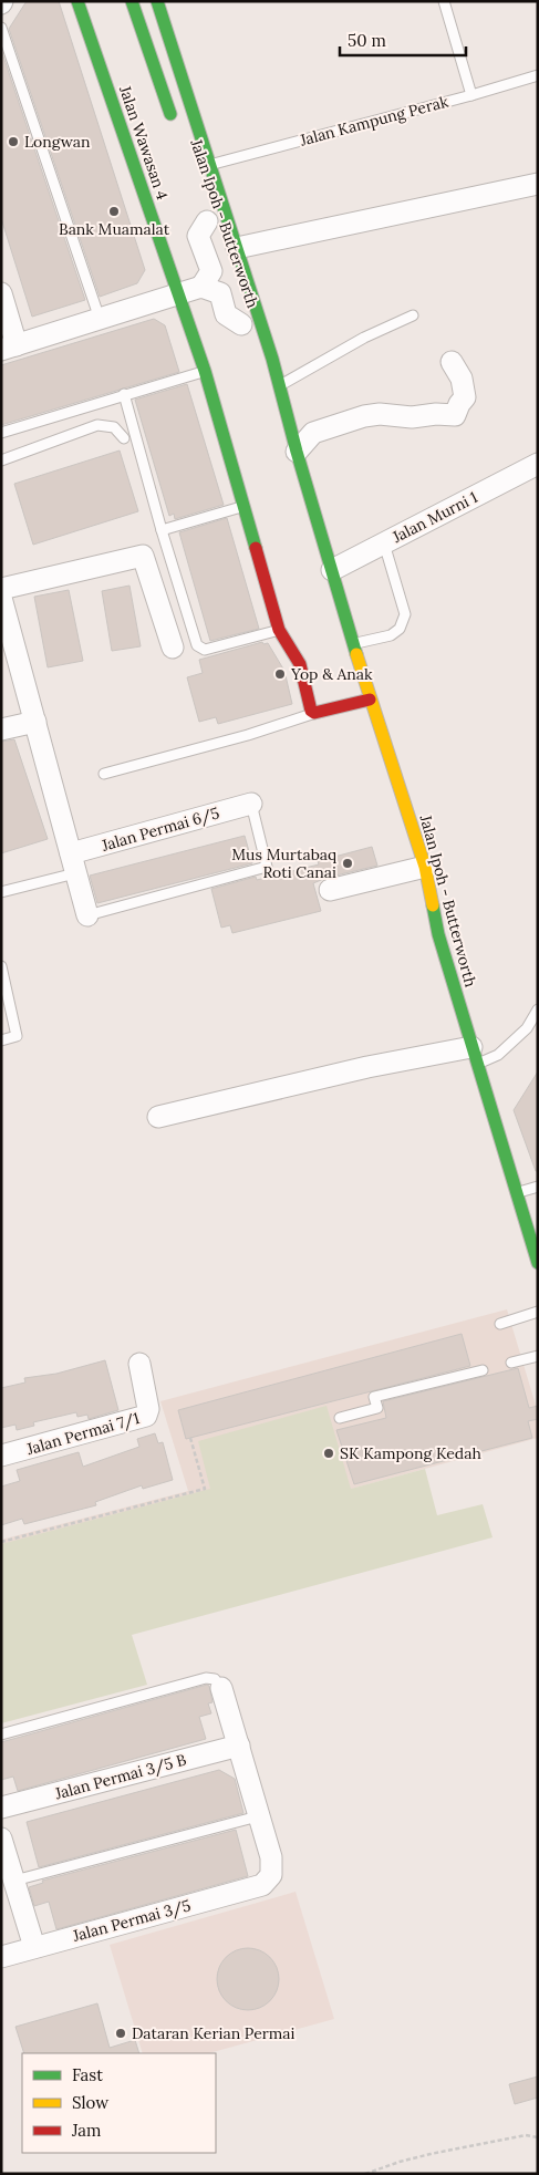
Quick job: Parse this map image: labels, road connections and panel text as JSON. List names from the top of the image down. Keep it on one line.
{"streets":{"main road":["Jalan Wawasan 4","Jalan Ipoh - Butterworth"],"street":["Jalan Murni 1","Jalan Permai 6/5","Jalan Permai 7/1","Jalan Permai 3/5 B","Jalan Permai 3/5"],"lane":["Jalan Kampung Perak"]},"crossings":[["Jalan Kampung Perak","Jalan Ipoh - Butterworth"],["Jalan Ipoh - Butterworth","Jalan Murni 1"]],"places":["Longwan","Bank Muamalat","Yop & Anak","Mus Murtabaq Roti Canai","SK Kampong Kedah","Dataran Kerian Permai"],"legend":["Fast","Slow","Jam"],"scale_bar":"50 m"}
